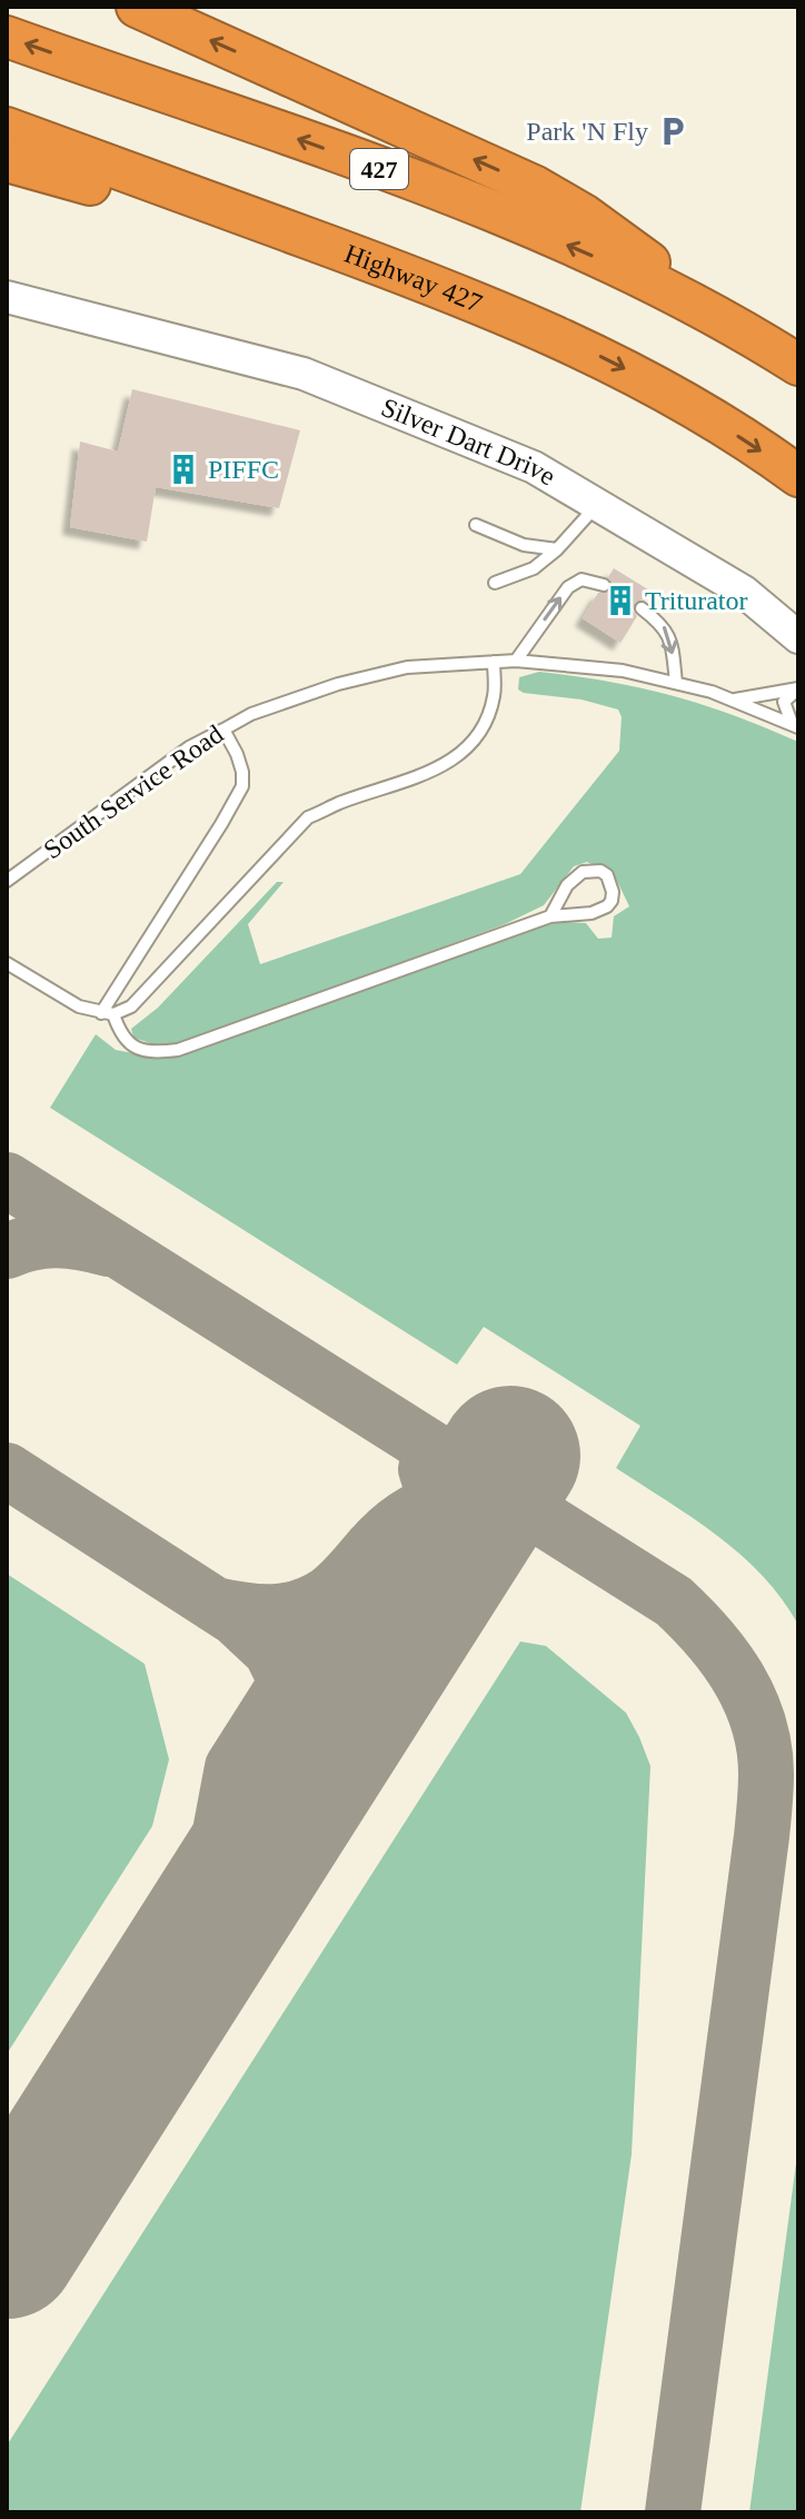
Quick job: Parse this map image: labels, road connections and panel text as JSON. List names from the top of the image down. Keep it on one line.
{"streets":{"highway":["427","Highway 427"],"street":["Silver Dart Drive"],"lane":["South Service Road"]},"places":{"parking":["Park 'N Fly"],"building":["PIFFC","Triturator"]}}
